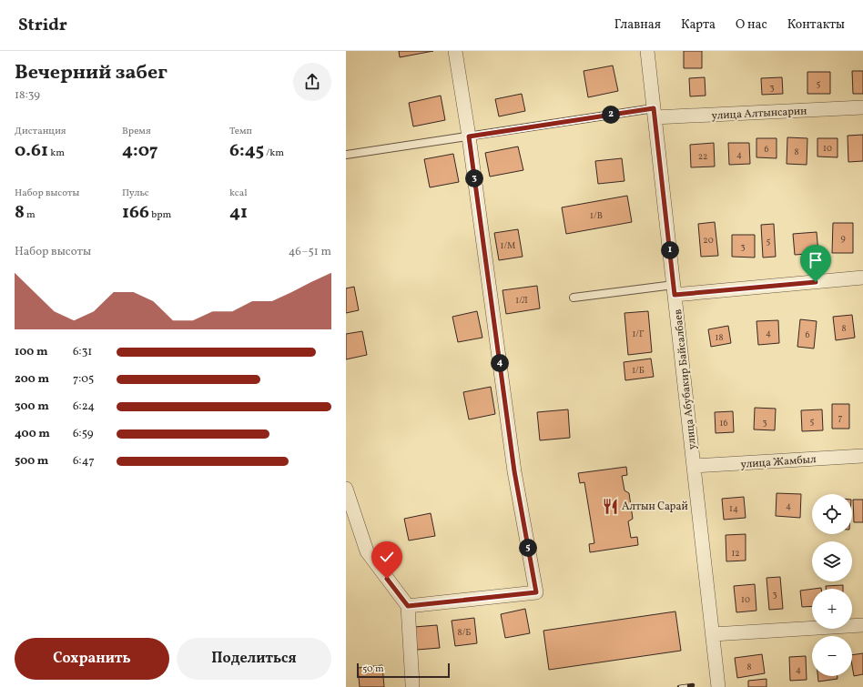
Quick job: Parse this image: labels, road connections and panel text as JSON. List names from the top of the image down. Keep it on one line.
{"streets":{"street":["улица Алтынсарин","улица Абубакир Байсалбаев","улица Жамбыл"]},"crossings":[["улица Алтынсарин","улица Абубакир Байсалбаев"],["улица Абубакир Байсалбаев","улица Жамбыл"]],"places":{"restaurant":["Алтын Сарай"]},"house_numbers":["5","3","10","6","8","4","22","1/В","9","20","5","1/М","3","1/Л","8","4","1/Г","6","18","1/Б","7","5","3","16","4","14","12","3","10","8/Б","8","4"],"scale_bar":"50 m","page":{"header":"Stridr","nav":["Главная","Карта","О нас","Контакты"],"heading":["Вечерний забег","18:39"],"pins":["2","3","1","4","5"],"stats":[["Дистанция","0.61 km"],["Время","4:07"],["Темп","6:45 /km"],["Набор высоты","8 m"],["Пульс","166 bpm"],["kcal","41"]],"chart":["Набор высоты","46–51 m"],"list":[{"name":"100 m","note":"6:31"},{"name":"200 m","note":"7:05"},{"name":"300 m","note":"6:24"},{"name":"400 m","note":"6:59"},{"name":"500 m","note":"6:47"}],"map_buttons":["+","−"],"buttons":["Сохранить","Поделиться"],"scale":"50 m"}}
